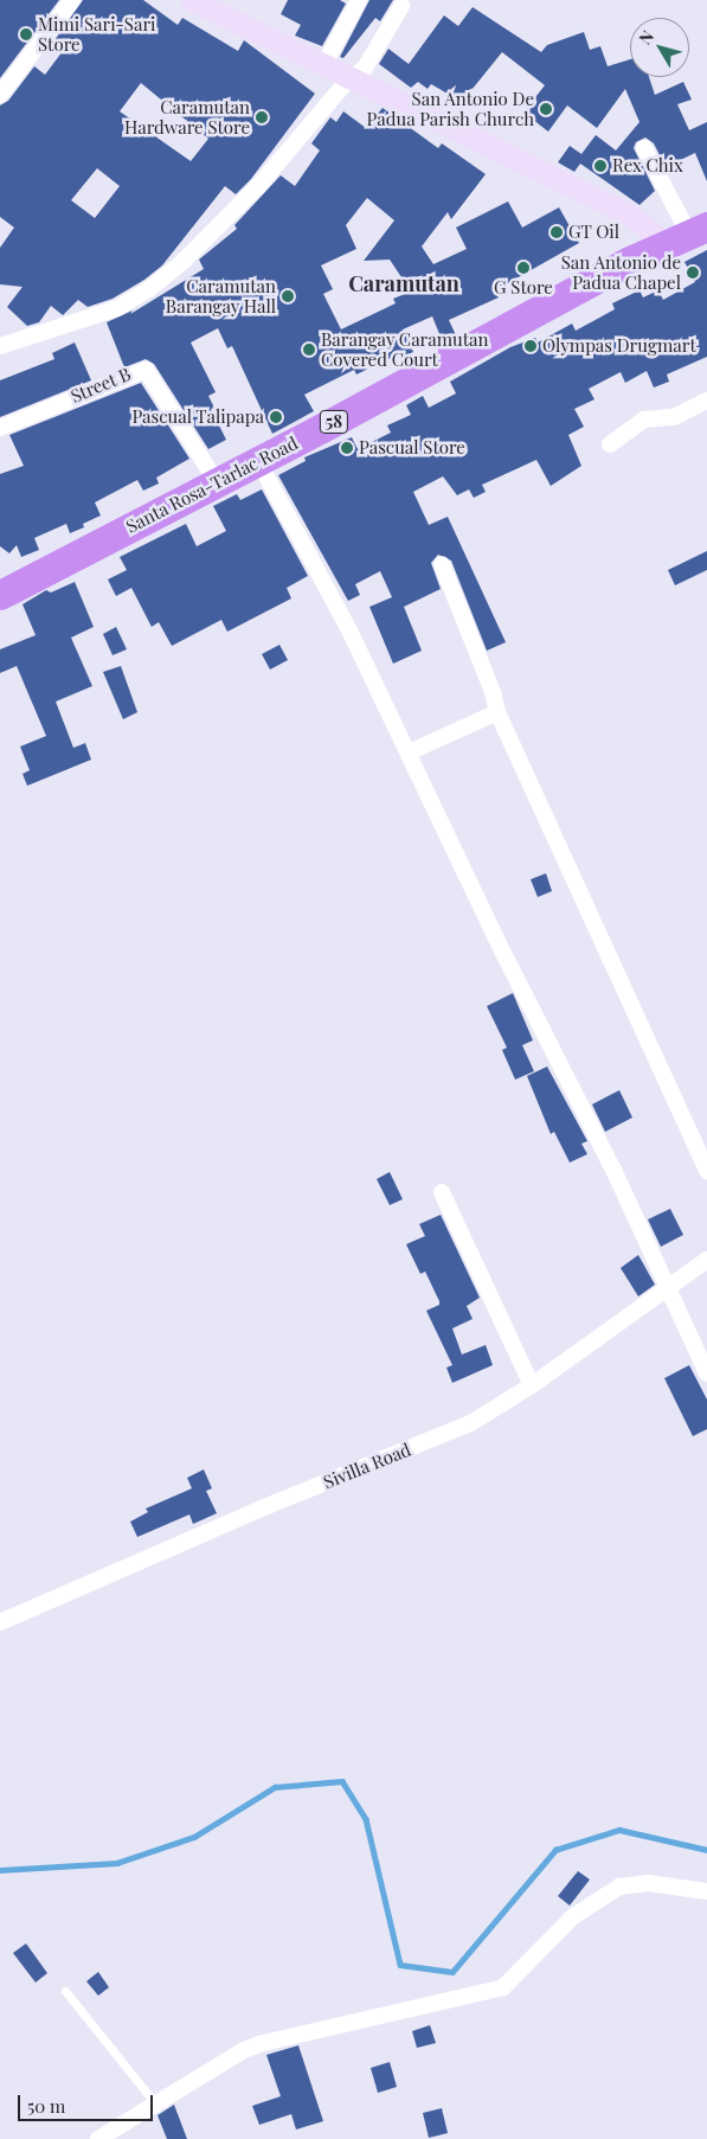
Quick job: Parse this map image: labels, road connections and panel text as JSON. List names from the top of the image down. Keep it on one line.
{"streets":{"highway":["58","Santa Rosa-Tarlac Road"],"street":["Street B","Sivilla Road"]},"crossings":[["Street B","Santa Rosa-Tarlac Road"]],"districts":["Caramutan"],"places":["Mimi Sari-Sari Store","San Antonio De Padua Parish Church","Caramutan Hardware Store","Rex Chix","GT Oil","G Store","San Antonio de Padua Chapel","Caramutan Barangay Hall","Olympas Drugmart","Barangay Caramutan Covered Court","Pascual Talipapa","Pascual Store"],"scale_bar":"50 m","north":"top left"}
